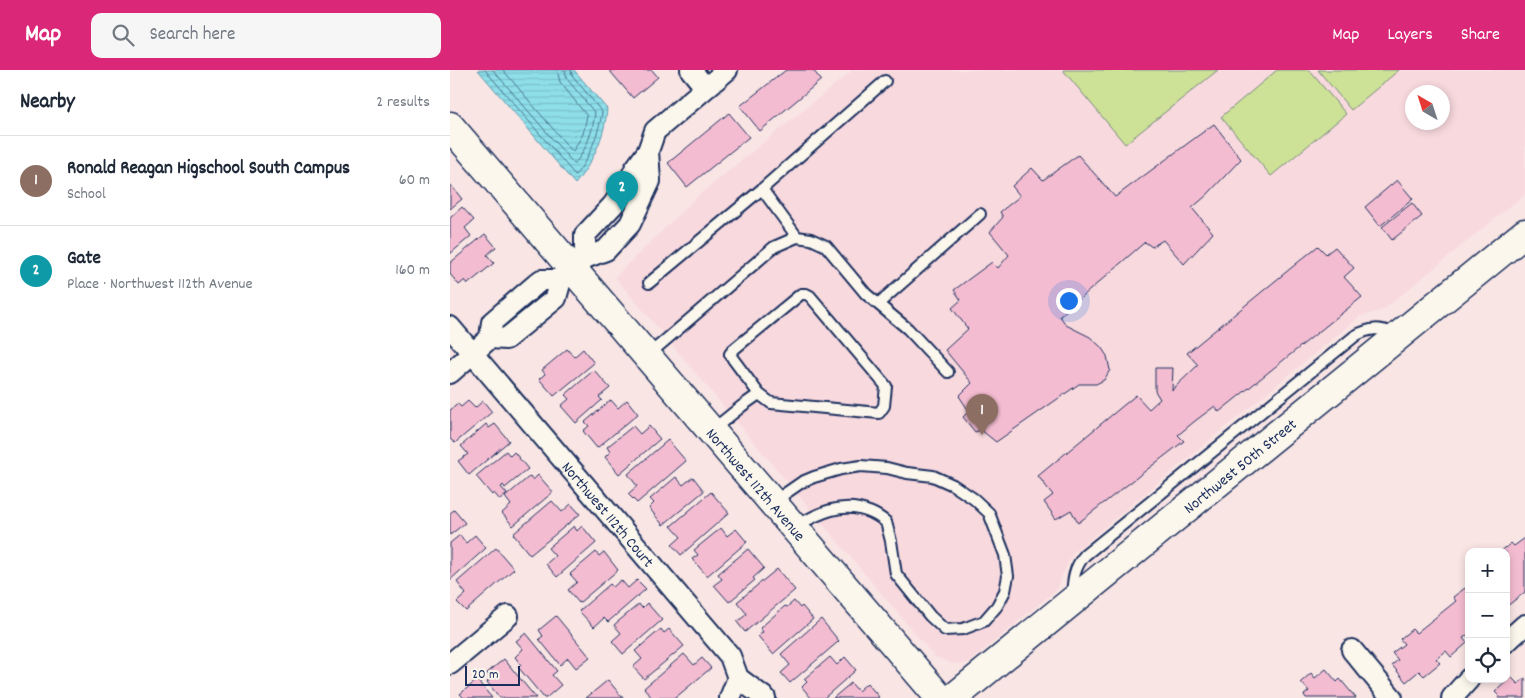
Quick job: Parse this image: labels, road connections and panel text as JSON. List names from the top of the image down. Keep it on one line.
{"streets":{"street":["Northwest 50th Street","Northwest 112th Avenue","Northwest 112th Court"]},"scale_bar":"20 m","north":"top left","page":{"header":"Map","search":"Search here","nav":["Map","Layers","Share"],"heading":["Nearby","2 results"],"list":[{"mark":"1","name":"Ronald Reagan Higschool South Campus","note":"School","value":"60 m"},{"mark":"2","name":"Gate","note":"Place · Northwest 112th Avenue","value":"160 m"}],"pins":["2","1"],"map_buttons":["+","−"],"scale":"20 m"}}
